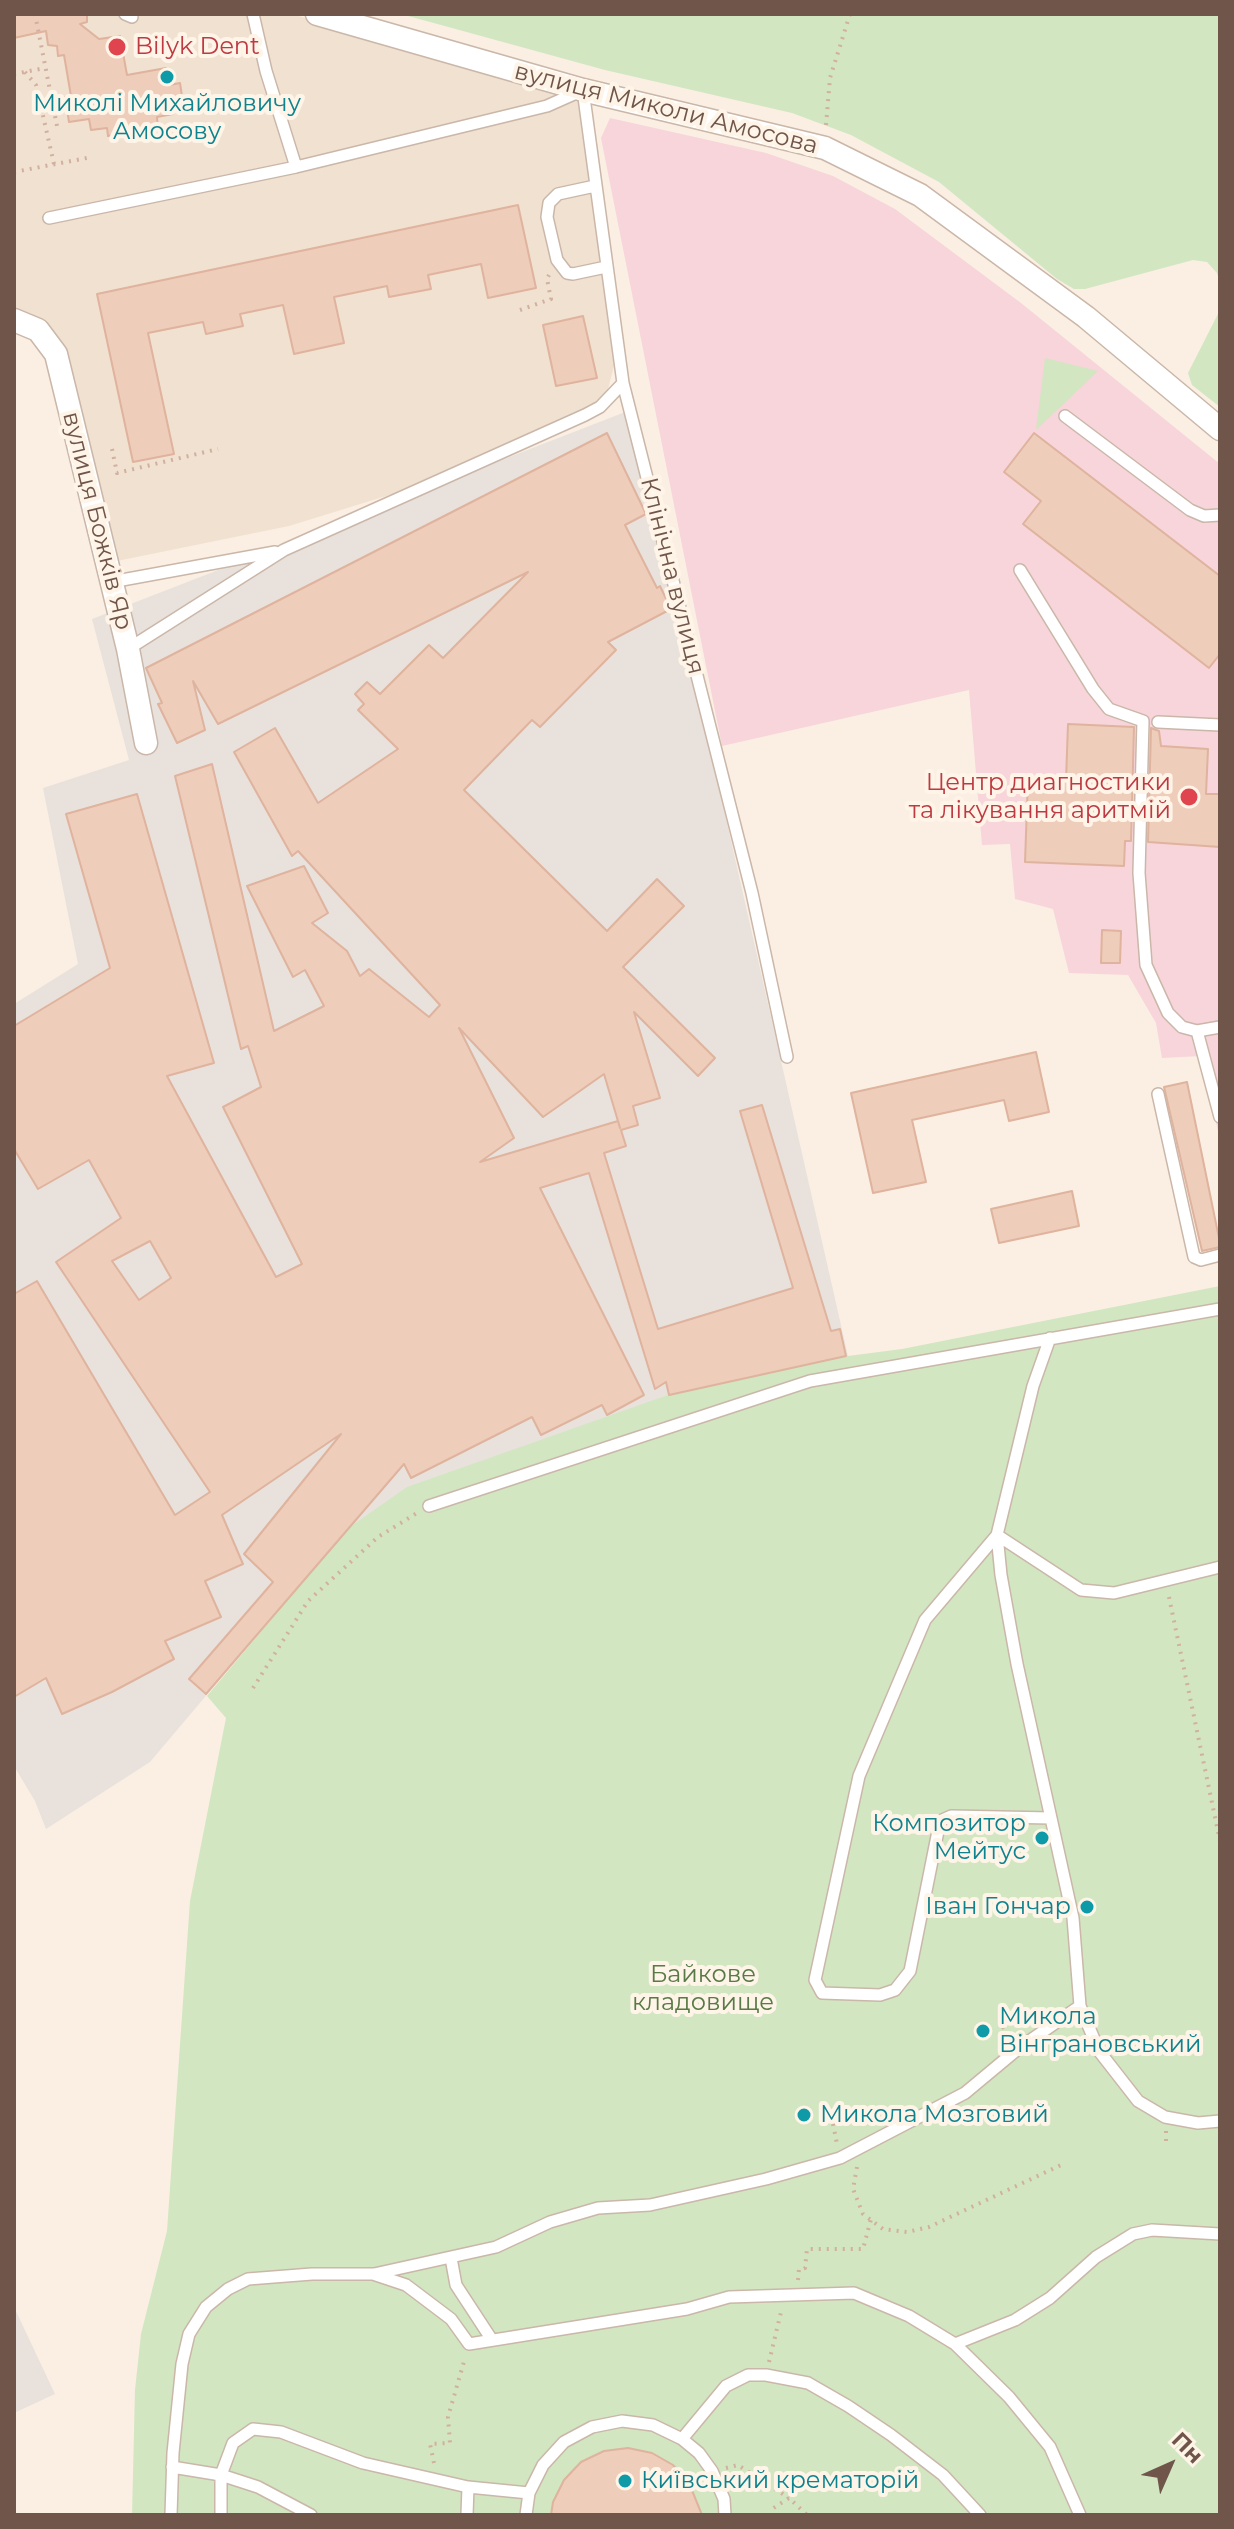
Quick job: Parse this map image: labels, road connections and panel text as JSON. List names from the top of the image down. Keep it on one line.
{"streets":{"street":["вулиця Миколи Амосова","вулиця Божків Яр"],"lane":["Клінічна вулиця"]},"crossings":[["вулиця Миколи Амосова","Клінічна вулиця"]],"parks":["Байкове кладовище"],"places":["Bilyk Dent","Миколі Михайловичу Амосову","Центр диагностики та лікування аритмій","Композитор Мейтус","Іван Гончар","Микола Вінграновський","Микола Мозговий","Київський крематорій"],"north":"top right"}
